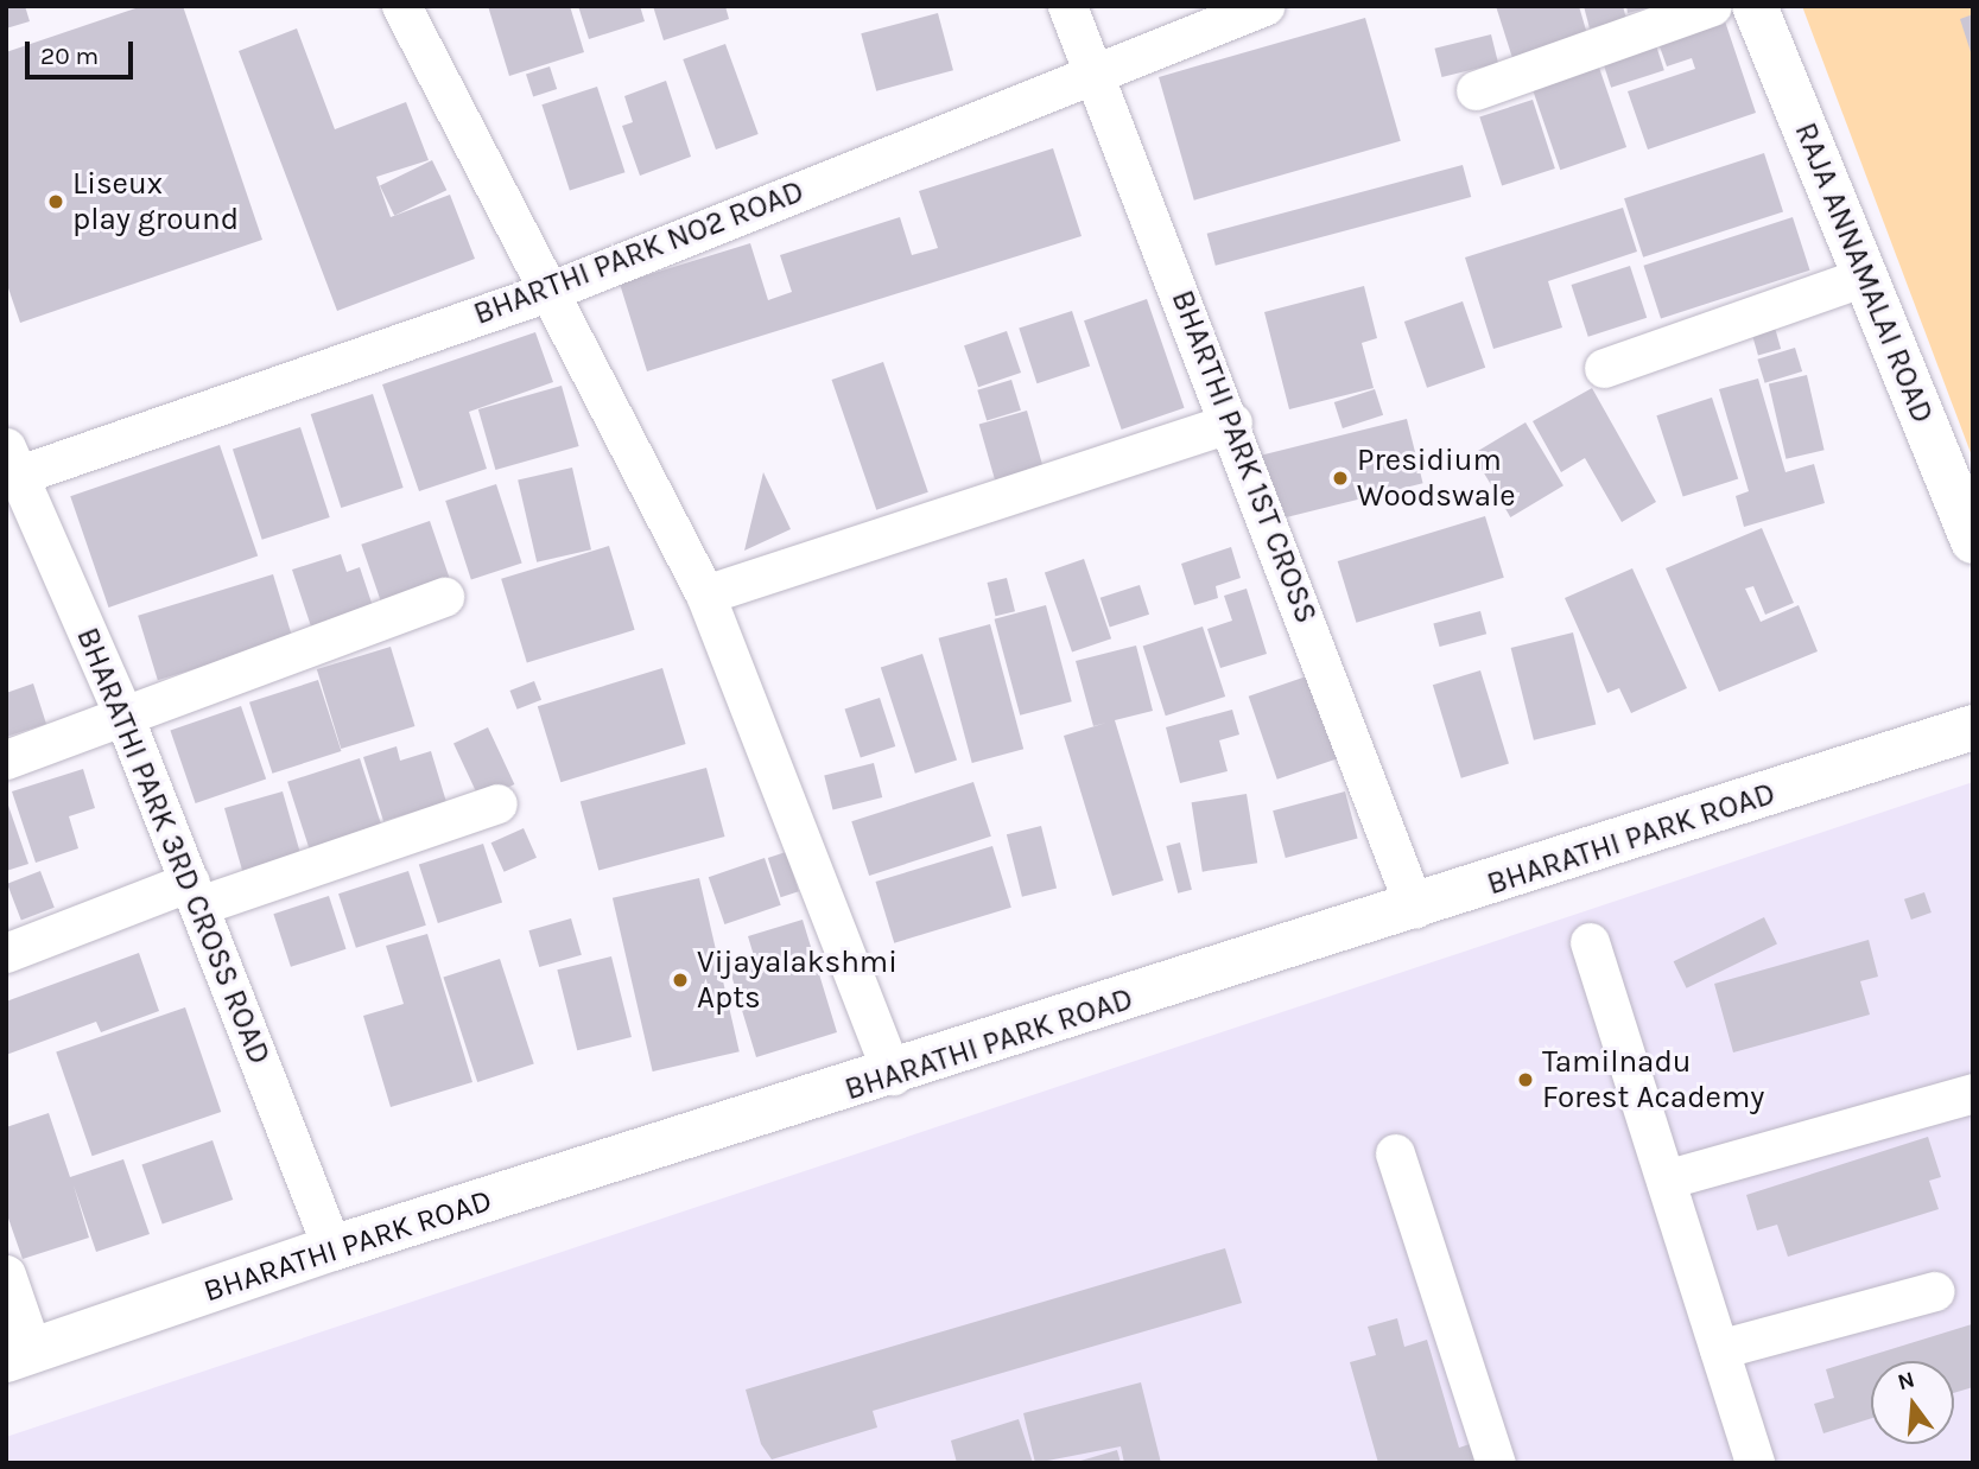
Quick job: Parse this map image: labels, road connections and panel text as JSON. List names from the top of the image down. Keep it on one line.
{"streets":{"main road":["RAJA ANNAMALAI ROAD","BHARATHI PARK ROAD"],"street":["BHARTHI PARK NO2 ROAD","BHARTHI PARK 1ST CROSS","BHARATHI PARK 3RD CROSS ROAD"]},"crossings":[["BHARTHI PARK NO2 ROAD","BHARTHI PARK 1ST CROSS"],["BHARTHI PARK NO2 ROAD","BHARATHI PARK 3RD CROSS ROAD"],["BHARTHI PARK 1ST CROSS","BHARATHI PARK ROAD"],["BHARATHI PARK ROAD","BHARATHI PARK 3RD CROSS ROAD"]],"places":["Liseux play ground","Presidium Woodswale","Vijayalakshmi Apts","Tamilnadu Forest Academy"],"scale_bar":"20 m","north":"top"}
